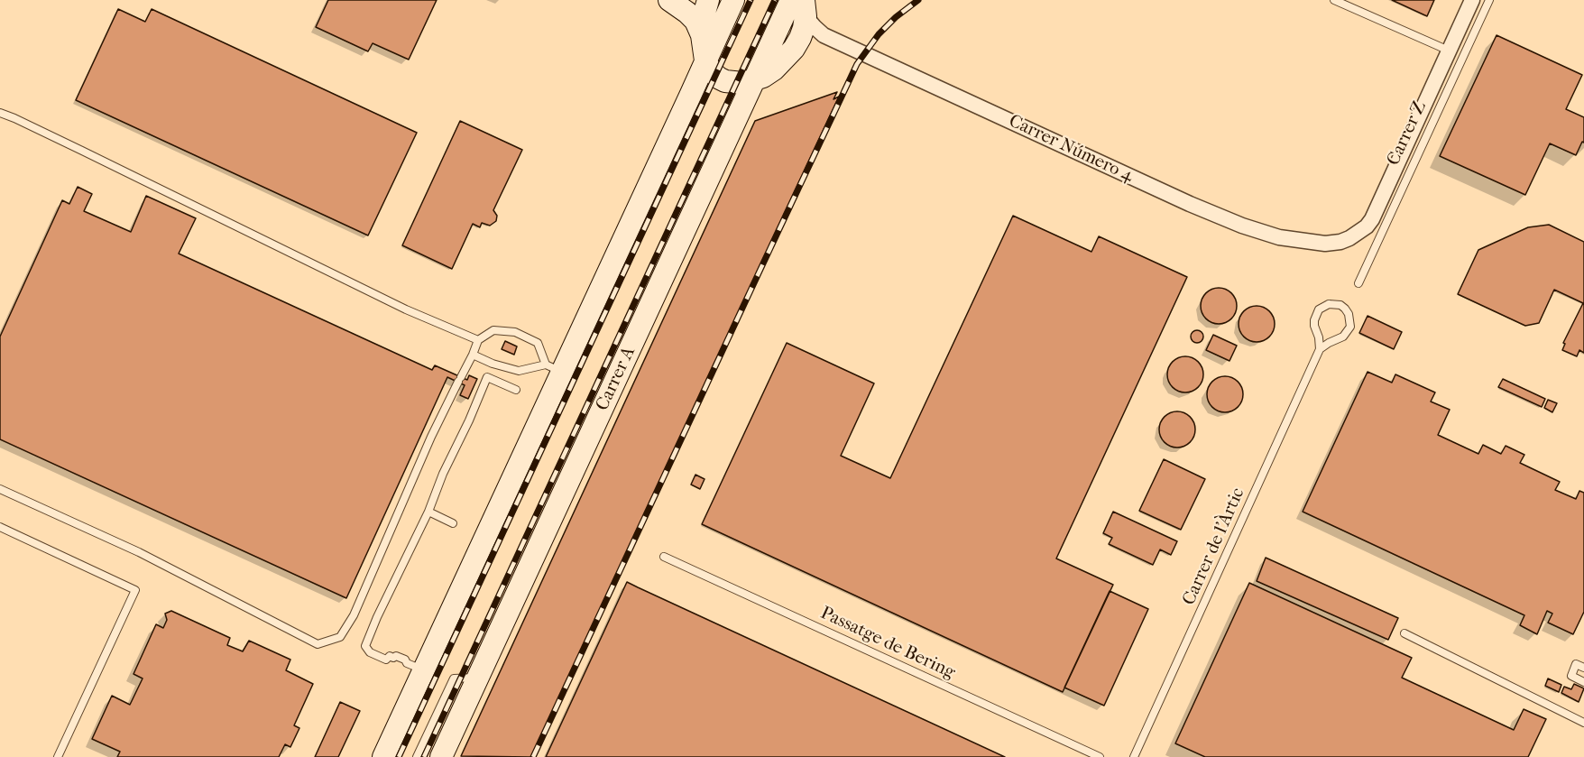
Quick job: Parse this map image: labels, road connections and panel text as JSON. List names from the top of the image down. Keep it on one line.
{"streets":{"main road":["Carrer A"],"street":["Carrer Z","Carrer Número 4"],"lane":["Carrer de l'Àrtic","Passatge de Bering"]},"crossings":[["Carrer Z","Carrer Número 4"]]}
